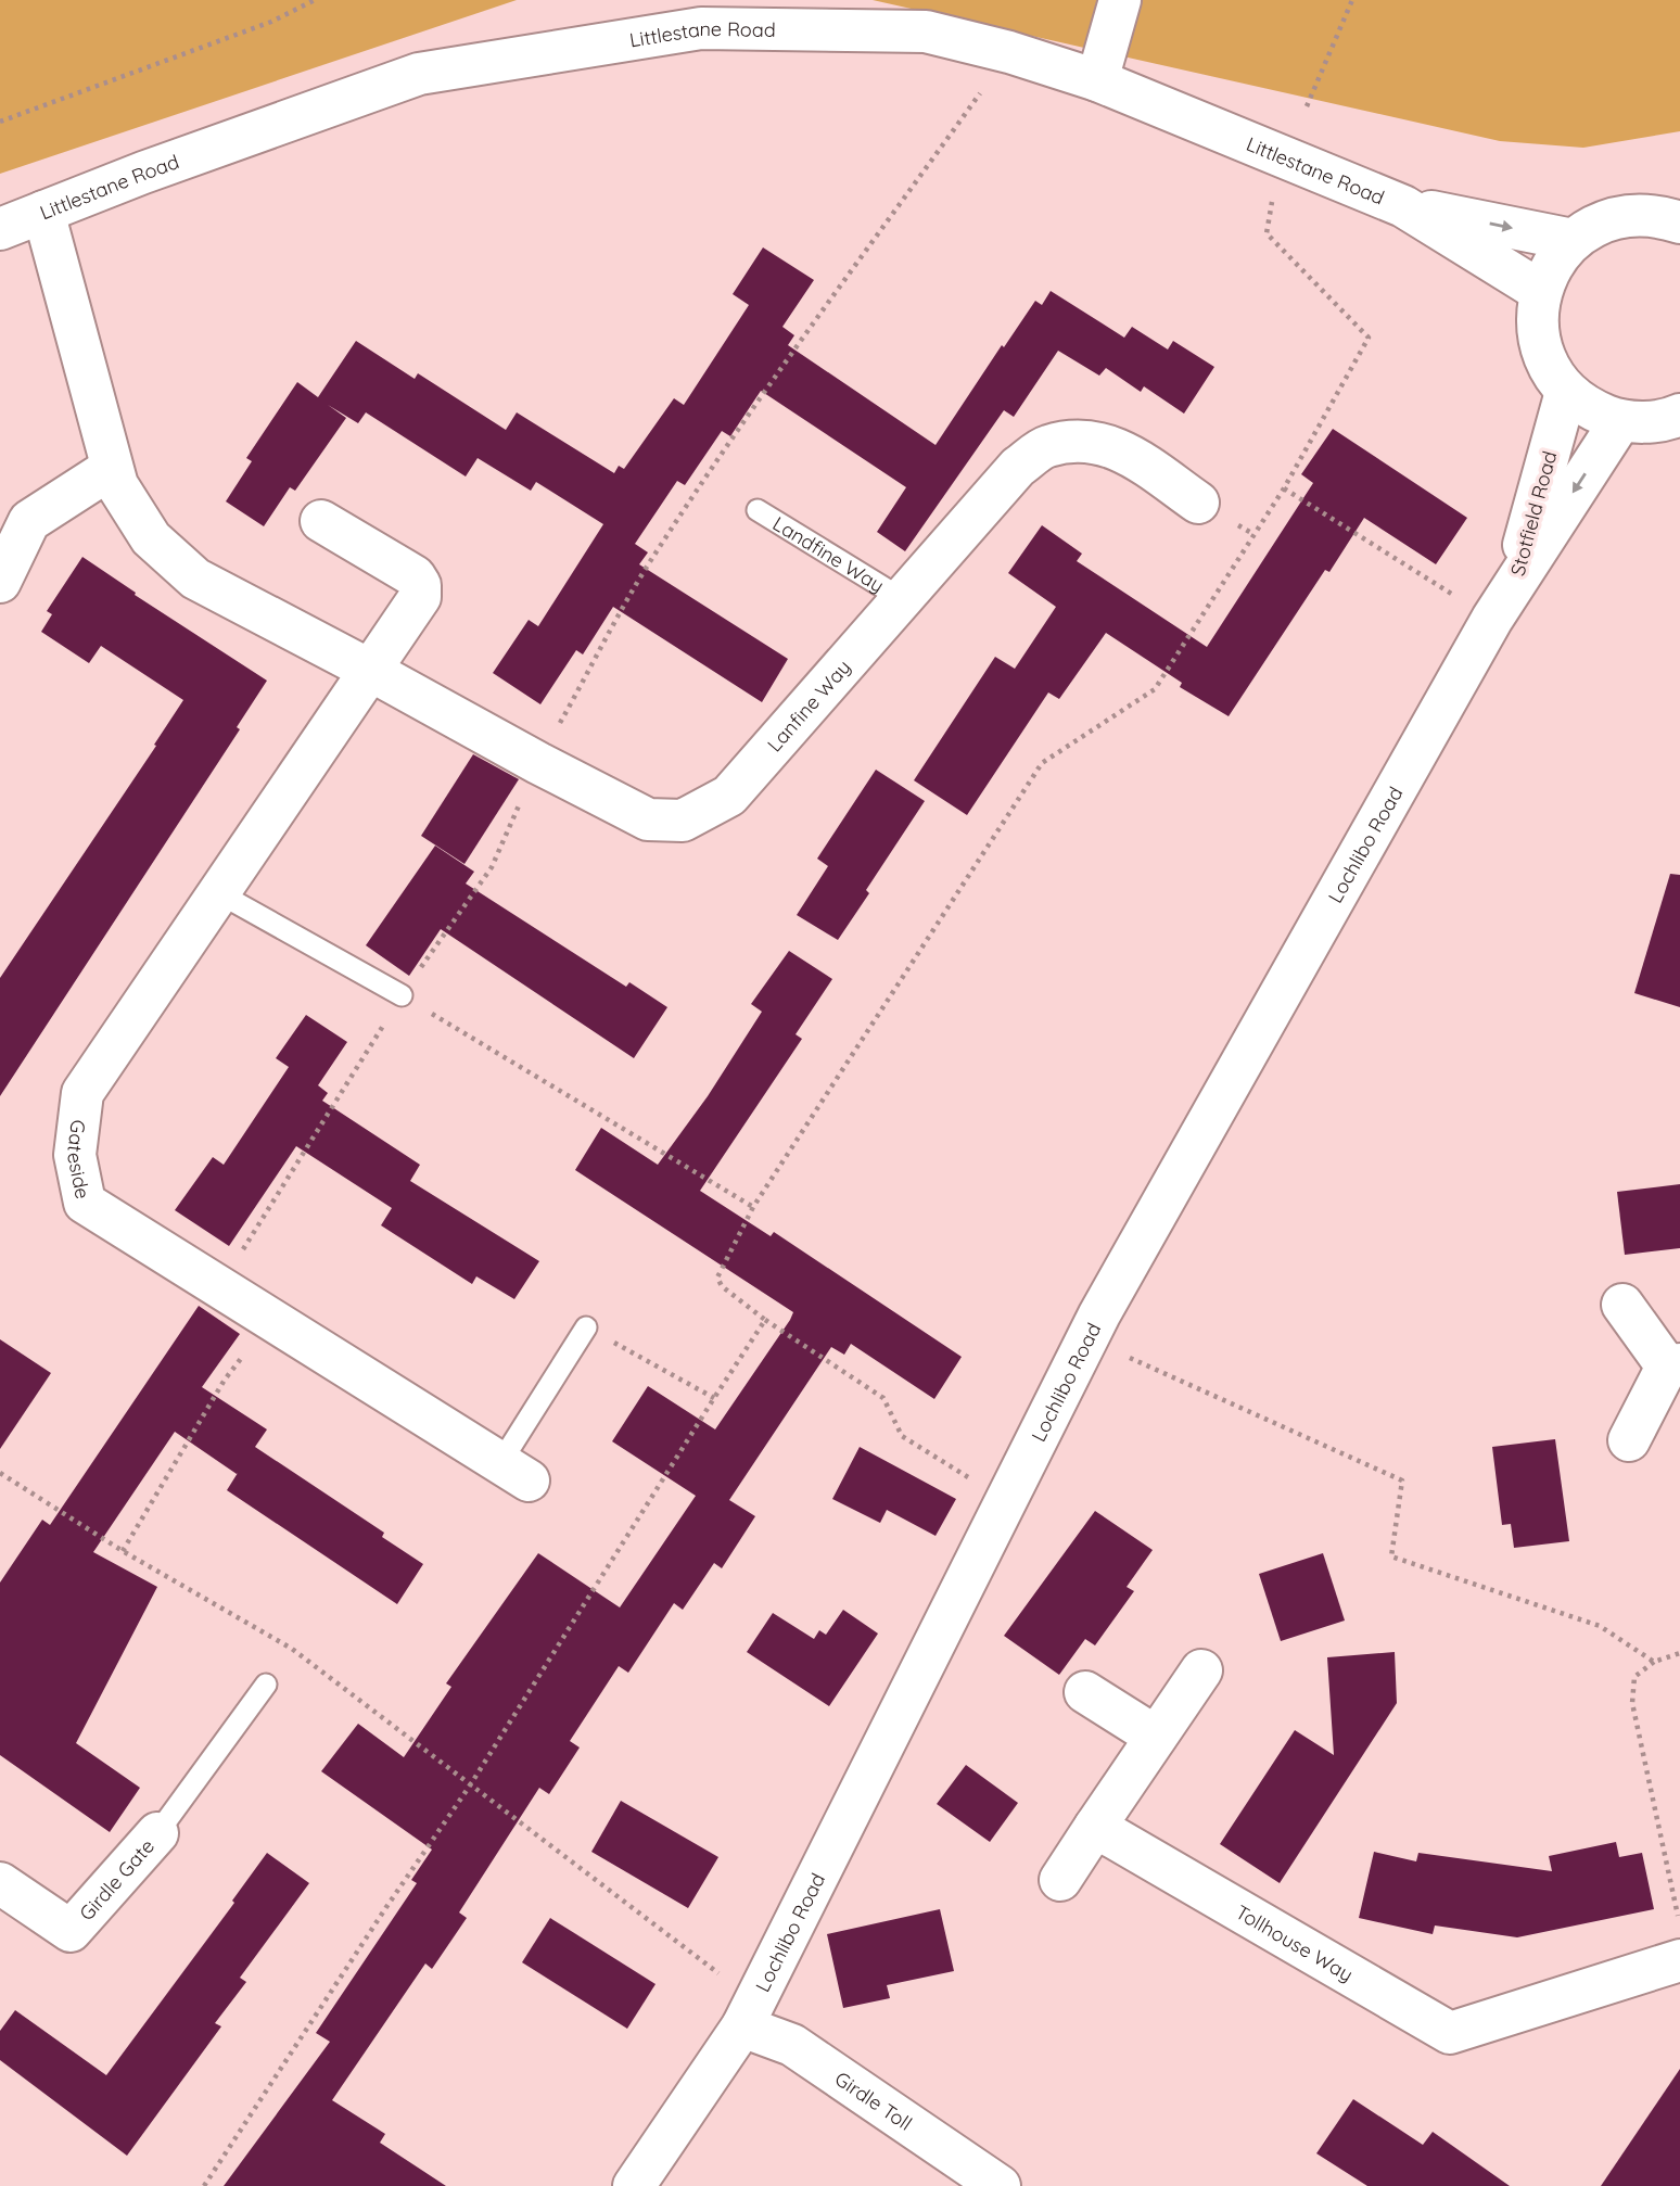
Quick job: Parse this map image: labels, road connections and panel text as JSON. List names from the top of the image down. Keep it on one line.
{"streets":{"street":["Littlestane Road","Stotfield Road","Lanfine Way","Lochlibo Road","Gateside","Girdle Gate","Tollhouse Way","Girdle Toll"],"lane":["Landfine Way"]},"crossings":[["Littlestane Road","Lanfine Way"],["Stotfield Road","Lochlibo Road"],["Landfine Way","Lanfine Way"],["Lanfine Way","Gateside"],["Lochlibo Road","Girdle Toll"]]}
